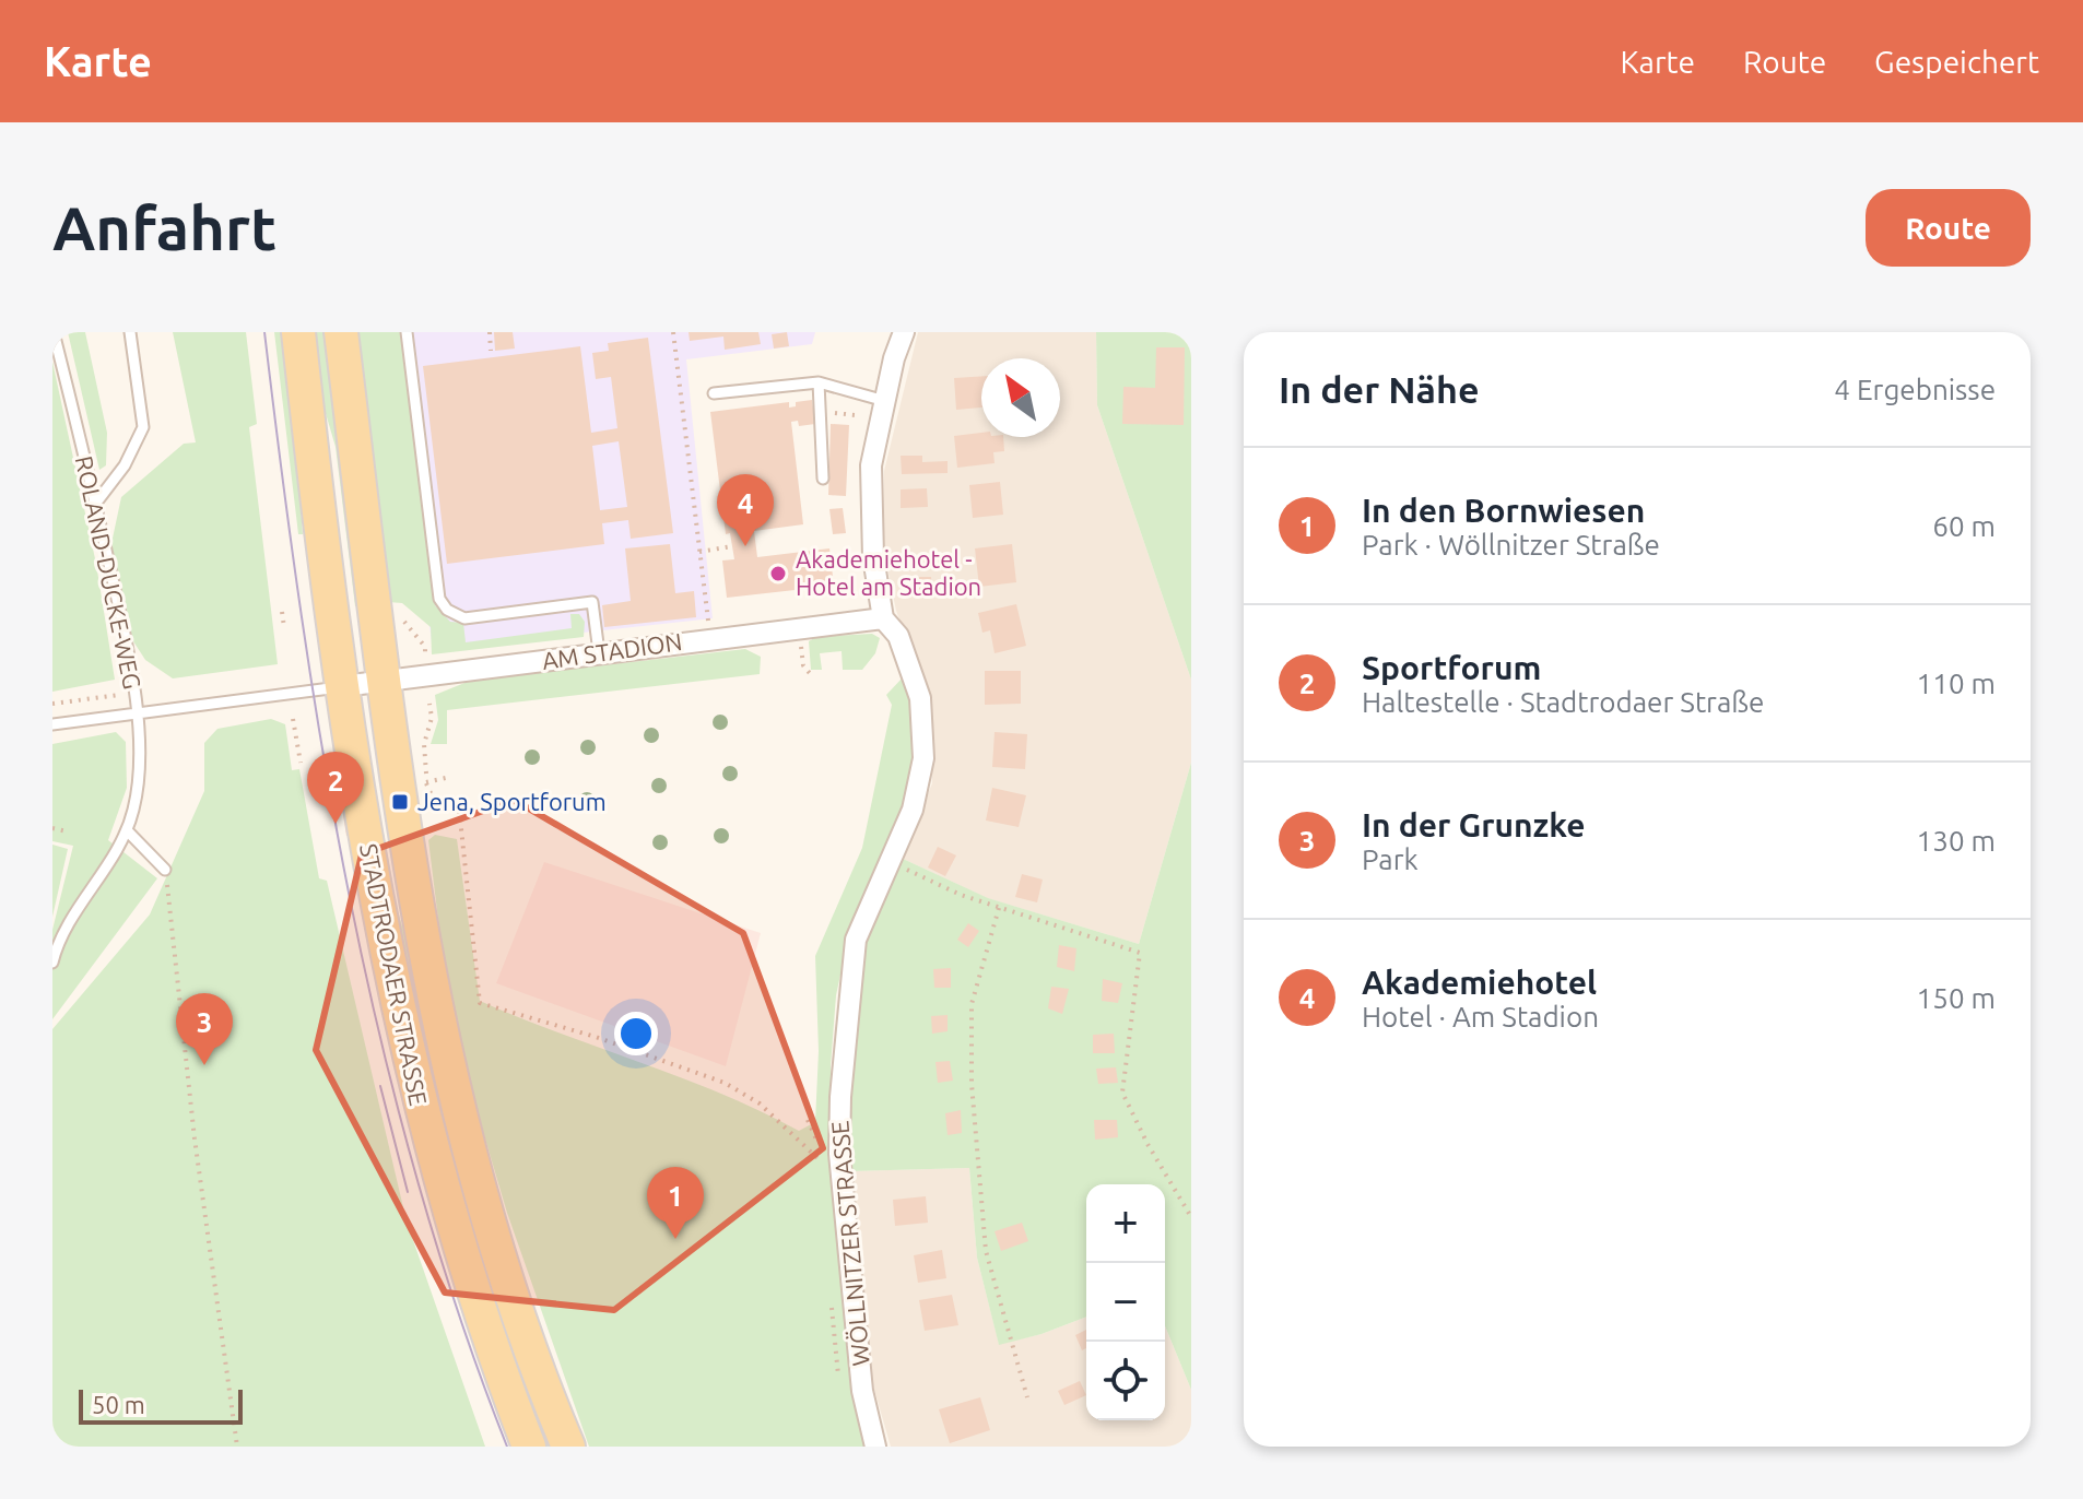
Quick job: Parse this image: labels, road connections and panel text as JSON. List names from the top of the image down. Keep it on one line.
{"streets":{"main road":["STADTRODAER STRASSE"],"street":["AM STADION","WÖLLNITZER STRASSE"],"lane":["ROLAND-DUCKE-WEG"]},"crossings":[["ROLAND-DUCKE-WEG","AM STADION"],["ROLAND-DUCKE-WEG","STADTRODAER STRASSE"],["AM STADION","STADTRODAER STRASSE"],["AM STADION","WÖLLNITZER STRASSE"]],"places":{"other":["Akademiehotel - Hotel am Stadion"],"transit":["Jena, Sportforum"]},"scale_bar":"50 m","north":"top left","page":{"header":"Karte","nav":["Karte","Route","Gespeichert"],"buttons":"Route","title":"Anfahrt","heading":["In der Nähe","4 Ergebnisse"],"list":[{"mark":"1","name":"In den Bornwiesen","note":"Park · Wöllnitzer Straße","value":"60 m"},{"mark":"2","name":"Sportforum","note":"Haltestelle · Stadtrodaer Straße","value":"110 m"},{"mark":"3","name":"In der Grunzke","note":"Park","value":"130 m"},{"mark":"4","name":"Akademiehotel","note":"Hotel · Am Stadion","value":"150 m"}],"pins":["4","2","3","1"],"map_buttons":["+","−"],"scale":"50 m"}}
